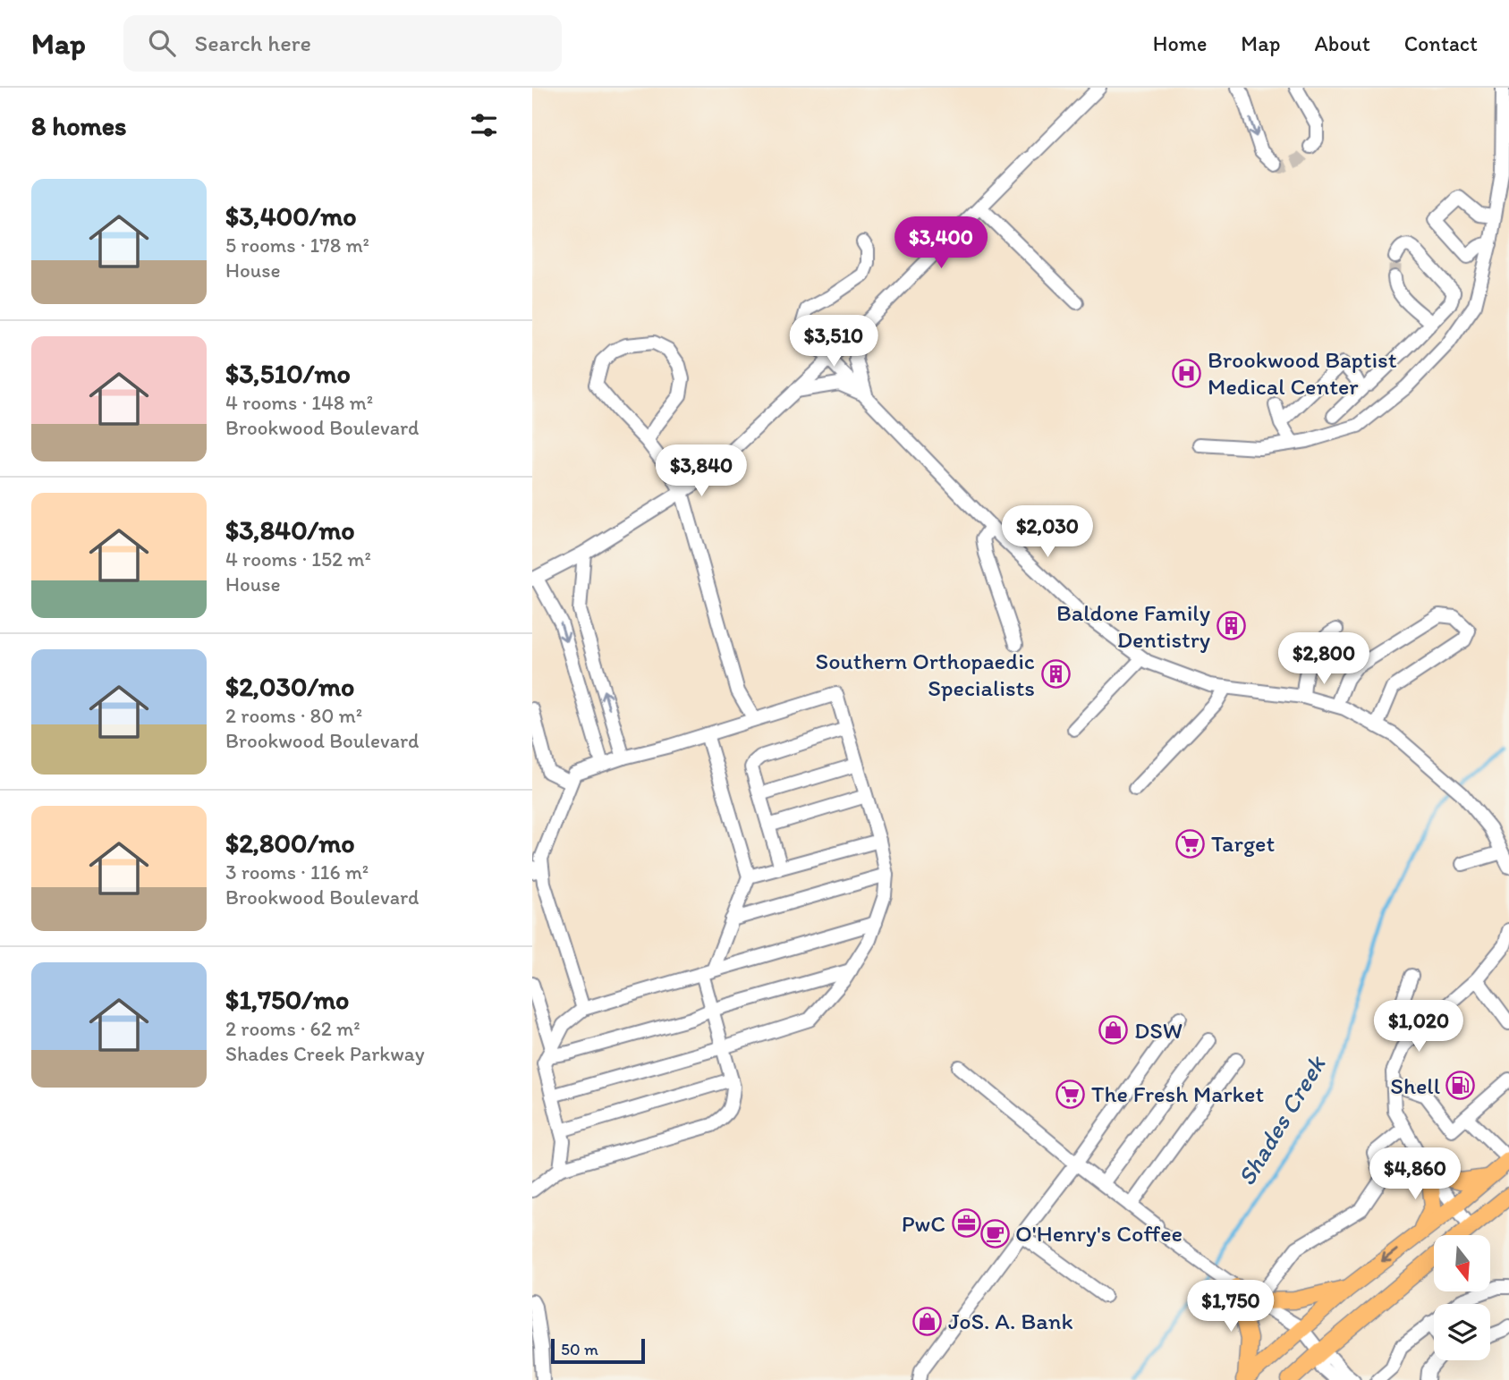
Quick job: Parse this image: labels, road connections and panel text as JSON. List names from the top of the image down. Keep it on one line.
{"water":["Shades Creek"],"places":{"hospital":["Brookwood Baptist Medical Center"],"building":["Baldone Family Dentistry","Southern Orthopaedic Specialists"],"supermarket":["Target","The Fresh Market"],"shop":["DSW","JoS. A. Bank"],"fuel station":["Shell"],"office":["PwC"],"cafe":["O'Henry's Coffee"]},"scale_bar":"50 m","north":"bottom","page":{"header":"Map","search":"Search here","nav":["Home","Map","About","Contact"],"heading":"8 homes","list":[{"name":"$3,400/mo","note":"5 rooms · 178 m² · House"},{"name":"$3,510/mo","note":"4 rooms · 148 m² · Brookwood Boulevard"},{"name":"$3,840/mo","note":"4 rooms · 152 m² · House"},{"name":"$2,030/mo","note":"2 rooms · 80 m² · Brookwood Boulevard"},{"name":"$2,800/mo","note":"3 rooms · 116 m² · Brookwood Boulevard"},{"name":"$1,750/mo","note":"2 rooms · 62 m² · Shades Creek Parkway"}],"price":["$3,400","$3,510","$3,840","$2,030","$2,800","$1,020","$4,860","$1,750"],"scale":"50 m"}}
